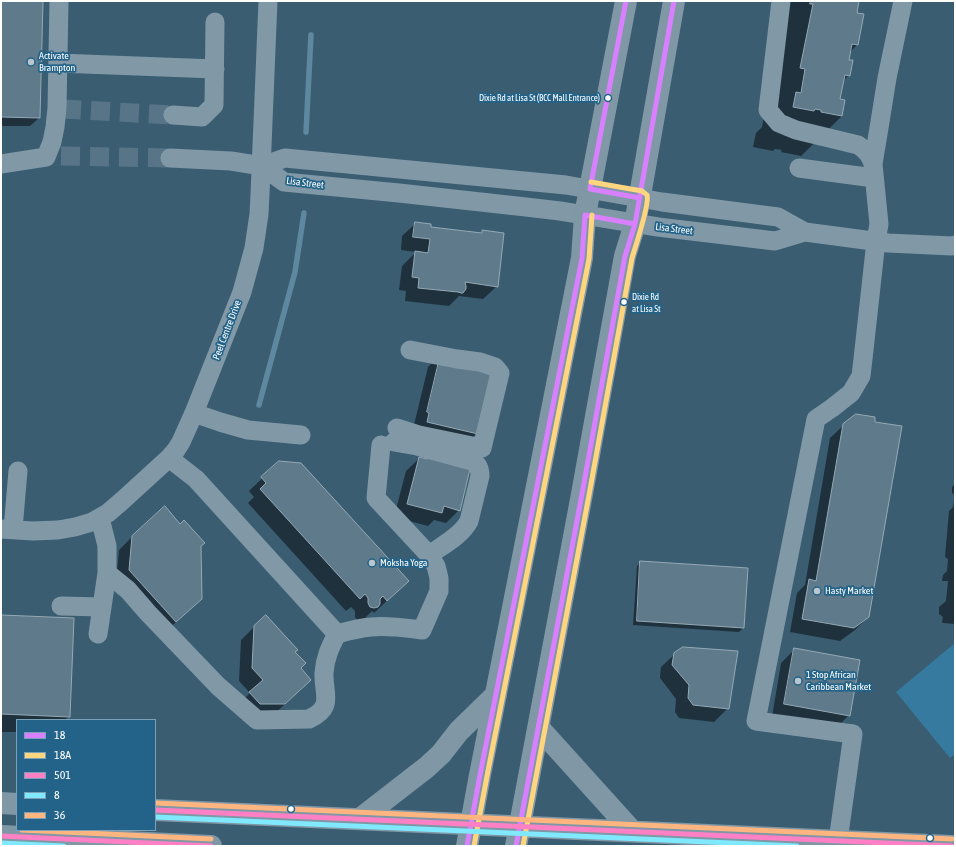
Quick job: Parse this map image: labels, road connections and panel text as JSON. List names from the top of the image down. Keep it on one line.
{"streets":{"street":["Lisa Street","Peel Centre Drive"]},"crossings":[["Lisa Street","Peel Centre Drive"]],"places":["Activate Brampton","Dixie Rd at Lisa St (BCC Mall Entrance)","Dixie Rd at Lisa St","Moksha Yoga","Hasty Market","1 Stop African Caribbean Market"],"lines":["transit line 18","transit line 18A","transit line 36","transit line 501","transit line 8"],"legend":["18","18A","501","8","36"]}
